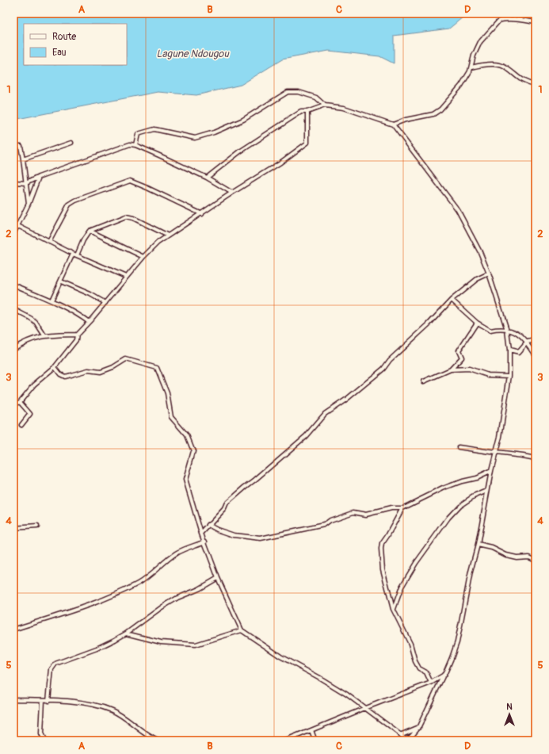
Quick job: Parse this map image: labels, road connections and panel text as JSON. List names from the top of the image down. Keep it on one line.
{"water":["Lagune Ndougou"],"legend":["Route","Eau"],"north":"top","grid":{"columns":["A","B","C","D"],"rows":["1","2","3","4","5"]}}
